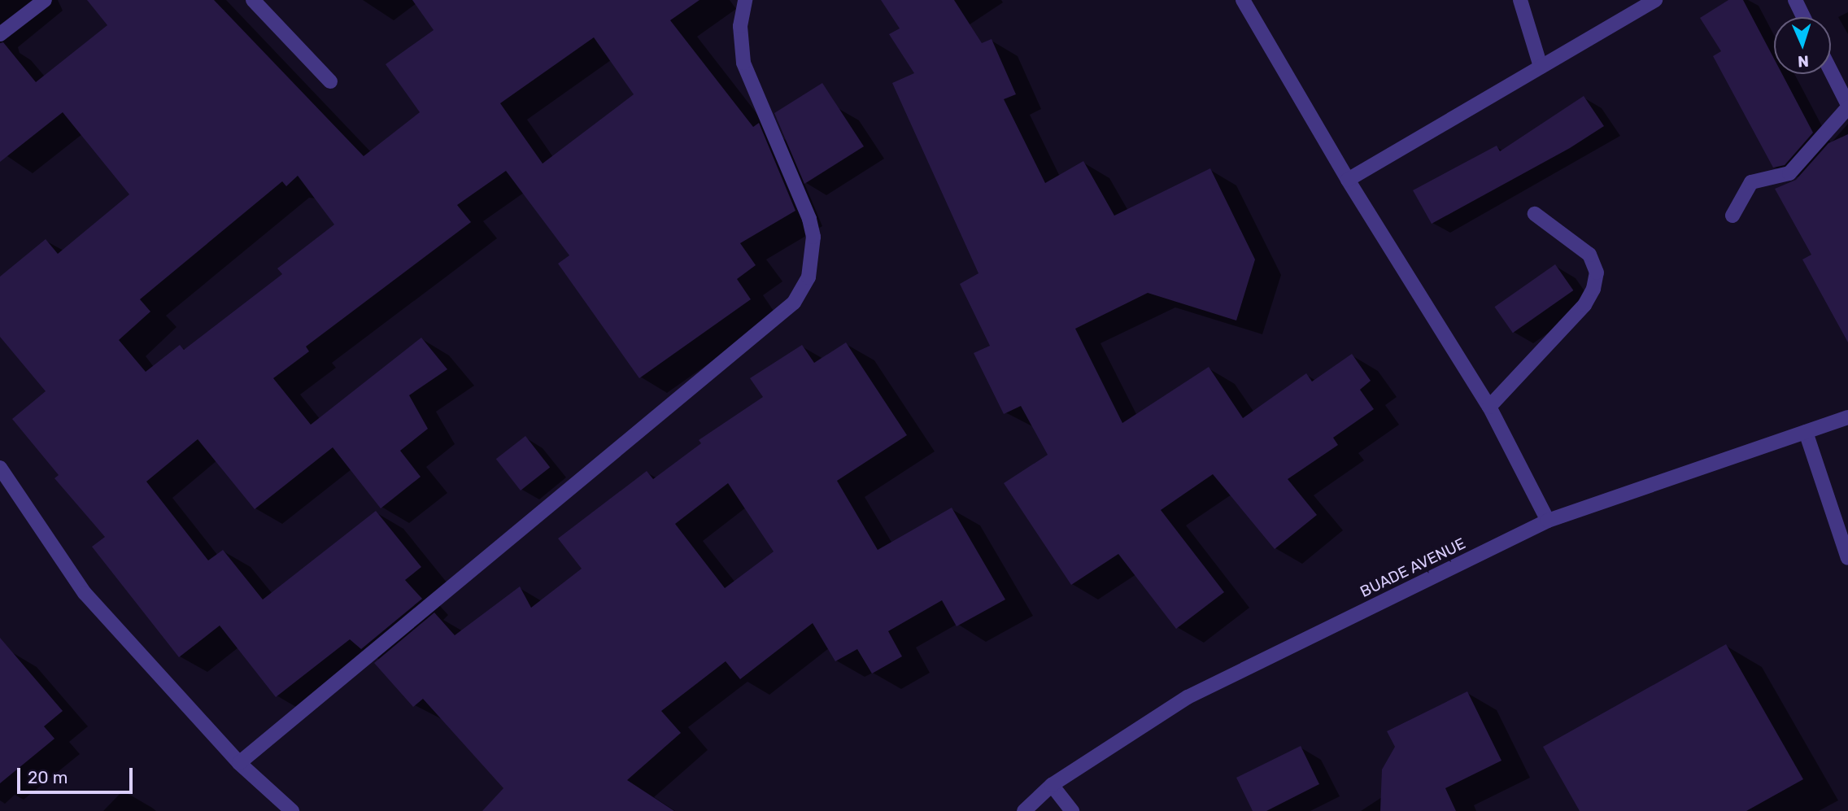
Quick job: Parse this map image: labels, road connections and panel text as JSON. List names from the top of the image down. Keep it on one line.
{"streets":{"street":["BUADE AVENUE"]},"scale_bar":"20 m","north":"bottom"}
